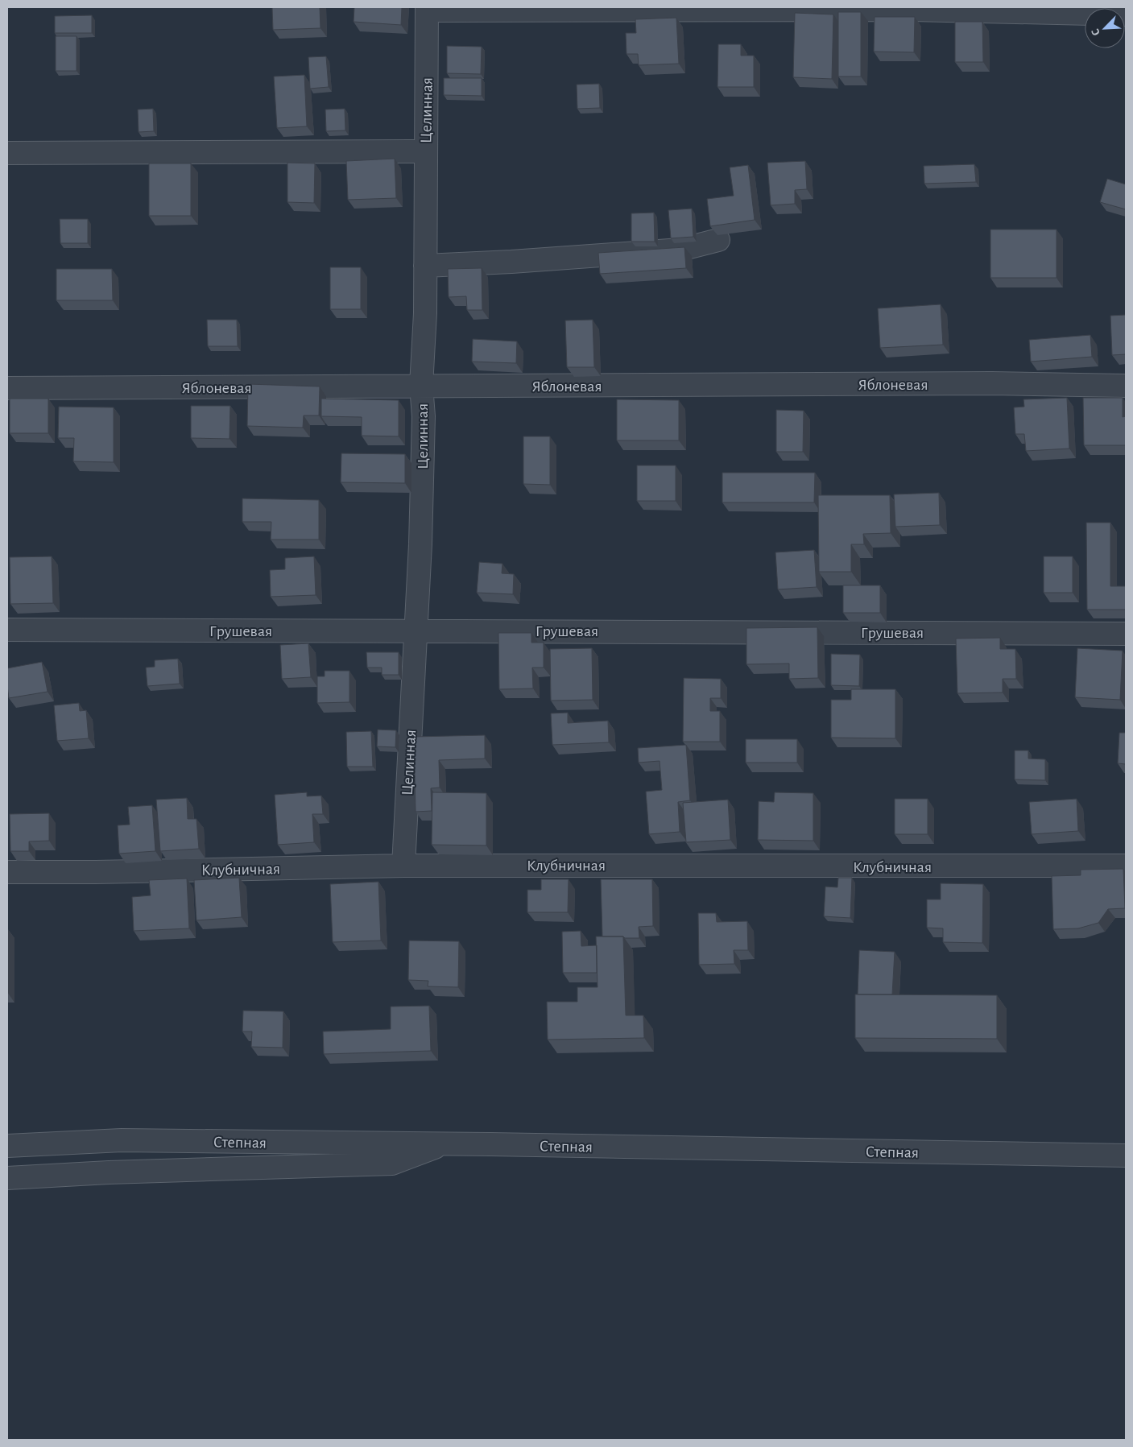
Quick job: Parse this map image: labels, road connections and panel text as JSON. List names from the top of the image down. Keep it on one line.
{"streets":{"street":["Целинная","Яблоневая","Грушевая","Клубничная","Степная"]},"crossings":[["Целинная","Яблоневая"],["Целинная","Грушевая"],["Целинная","Клубничная"]],"north":"bottom left"}
